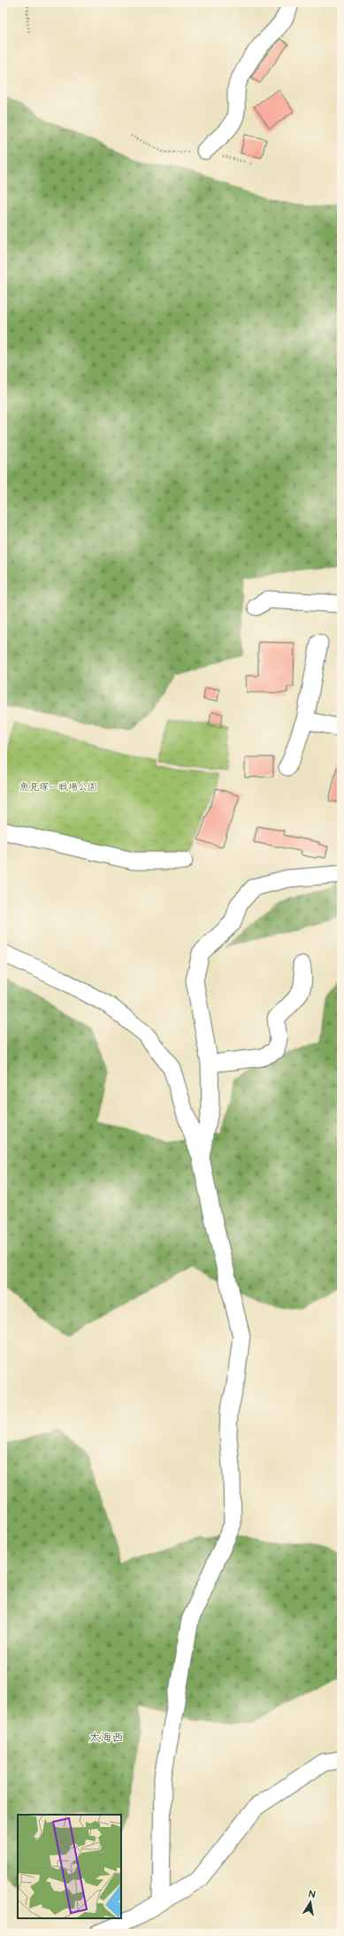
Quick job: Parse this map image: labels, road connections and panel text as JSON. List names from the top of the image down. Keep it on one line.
{"districts":["太海西"],"parks":["魚見塚一戦場公園"],"north":"top"}
